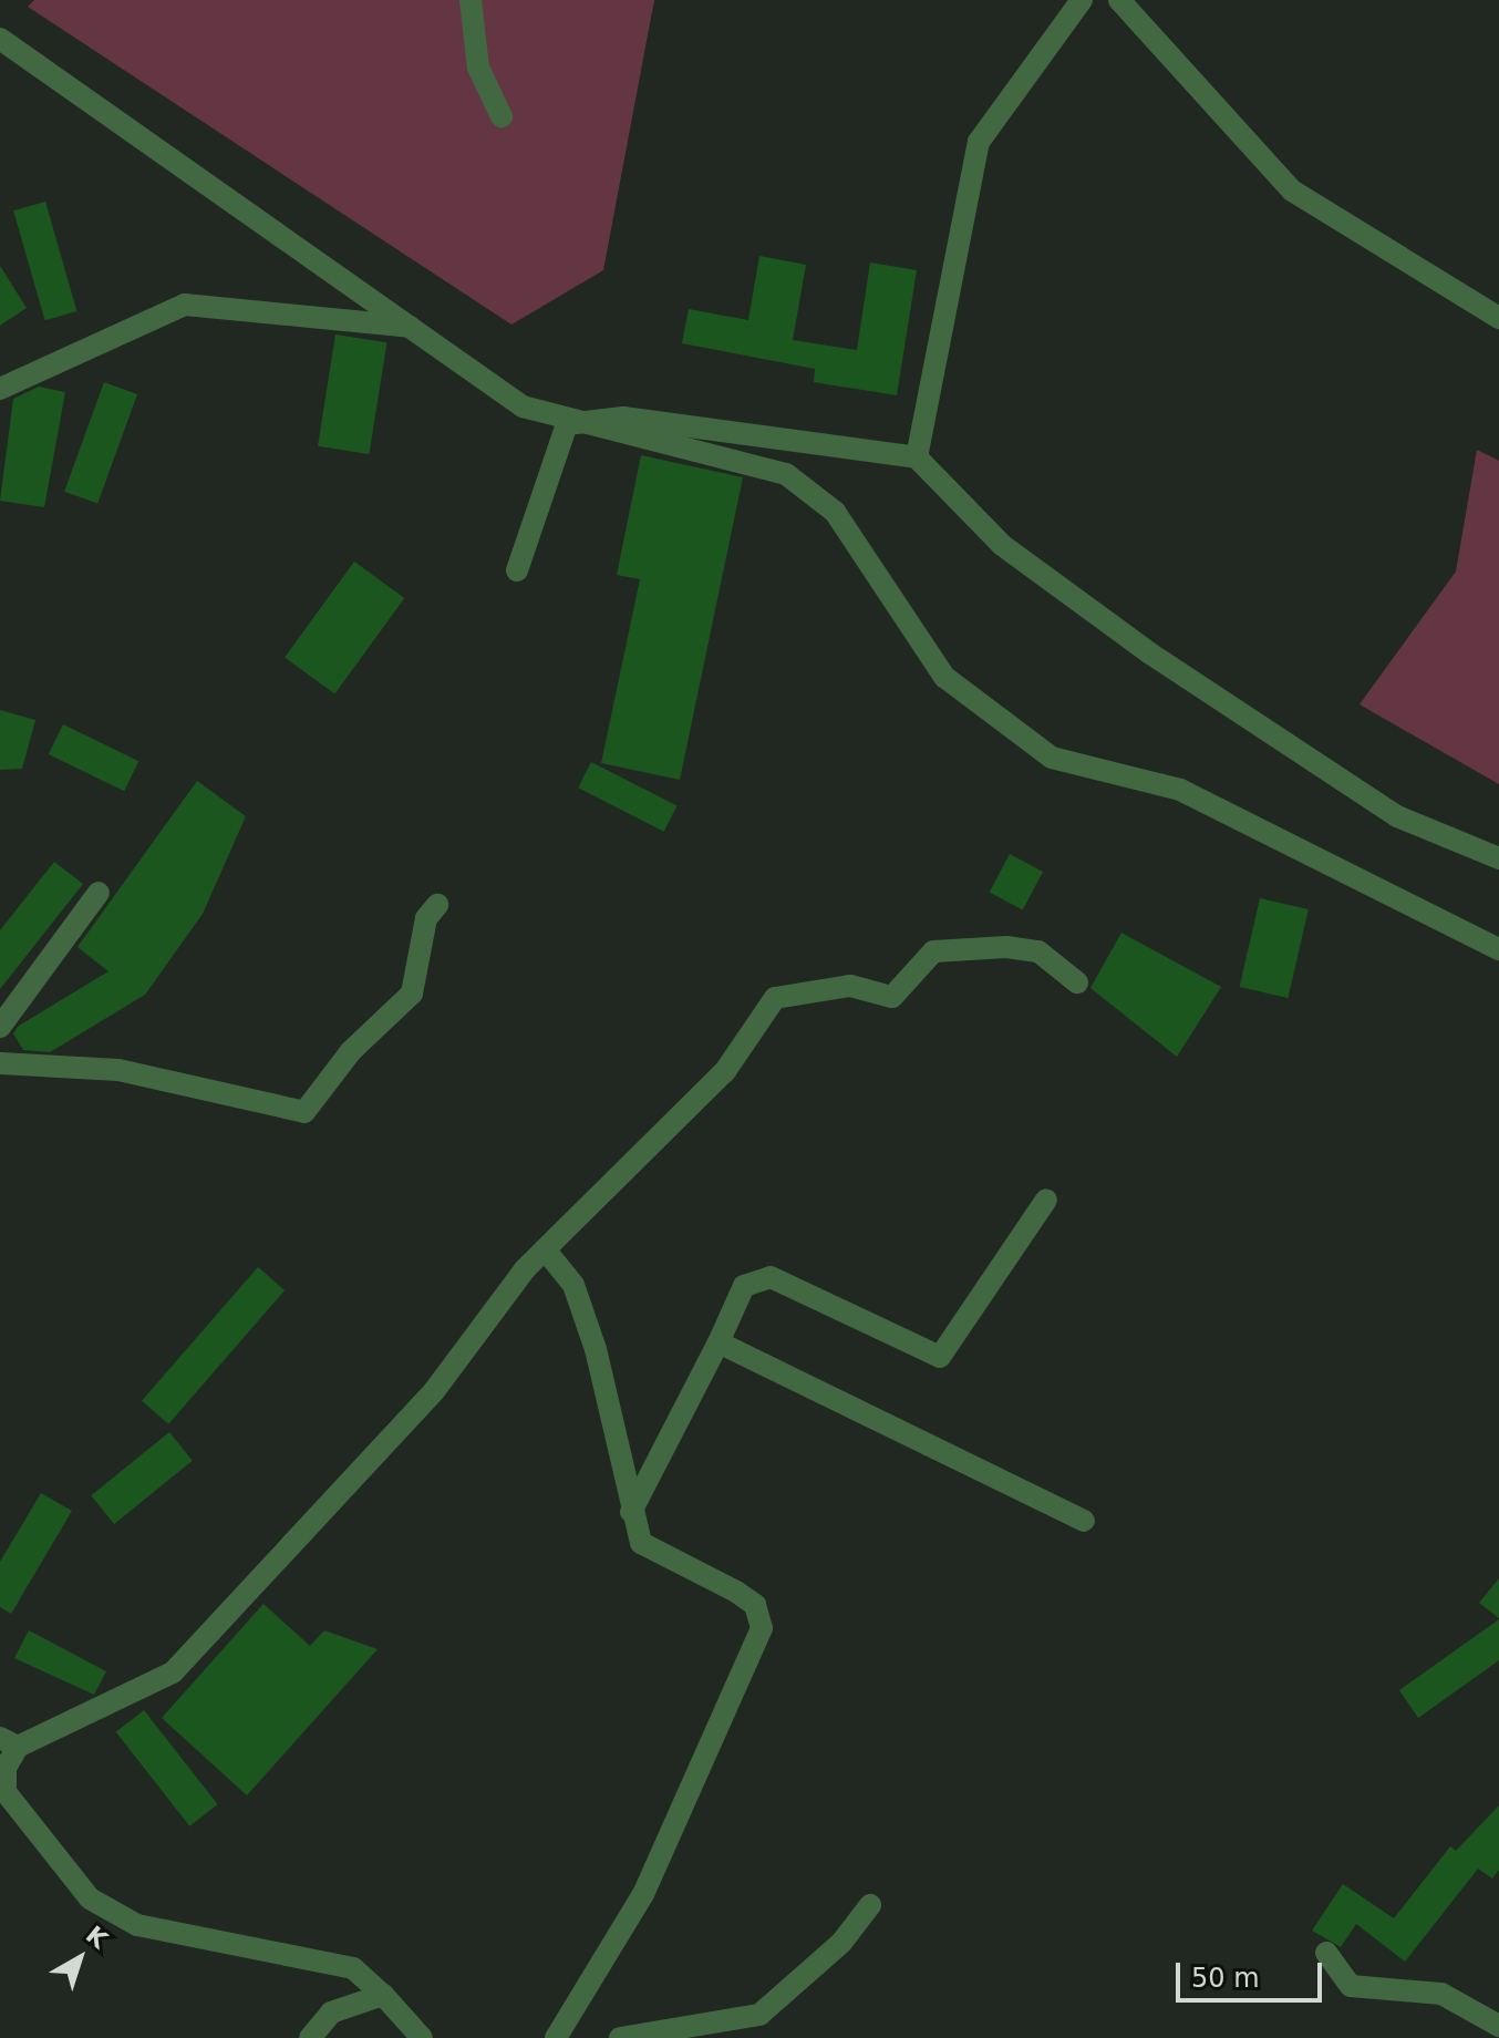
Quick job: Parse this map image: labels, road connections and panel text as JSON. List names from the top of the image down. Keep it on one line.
{"scale_bar":"50 m","north":"top right"}
